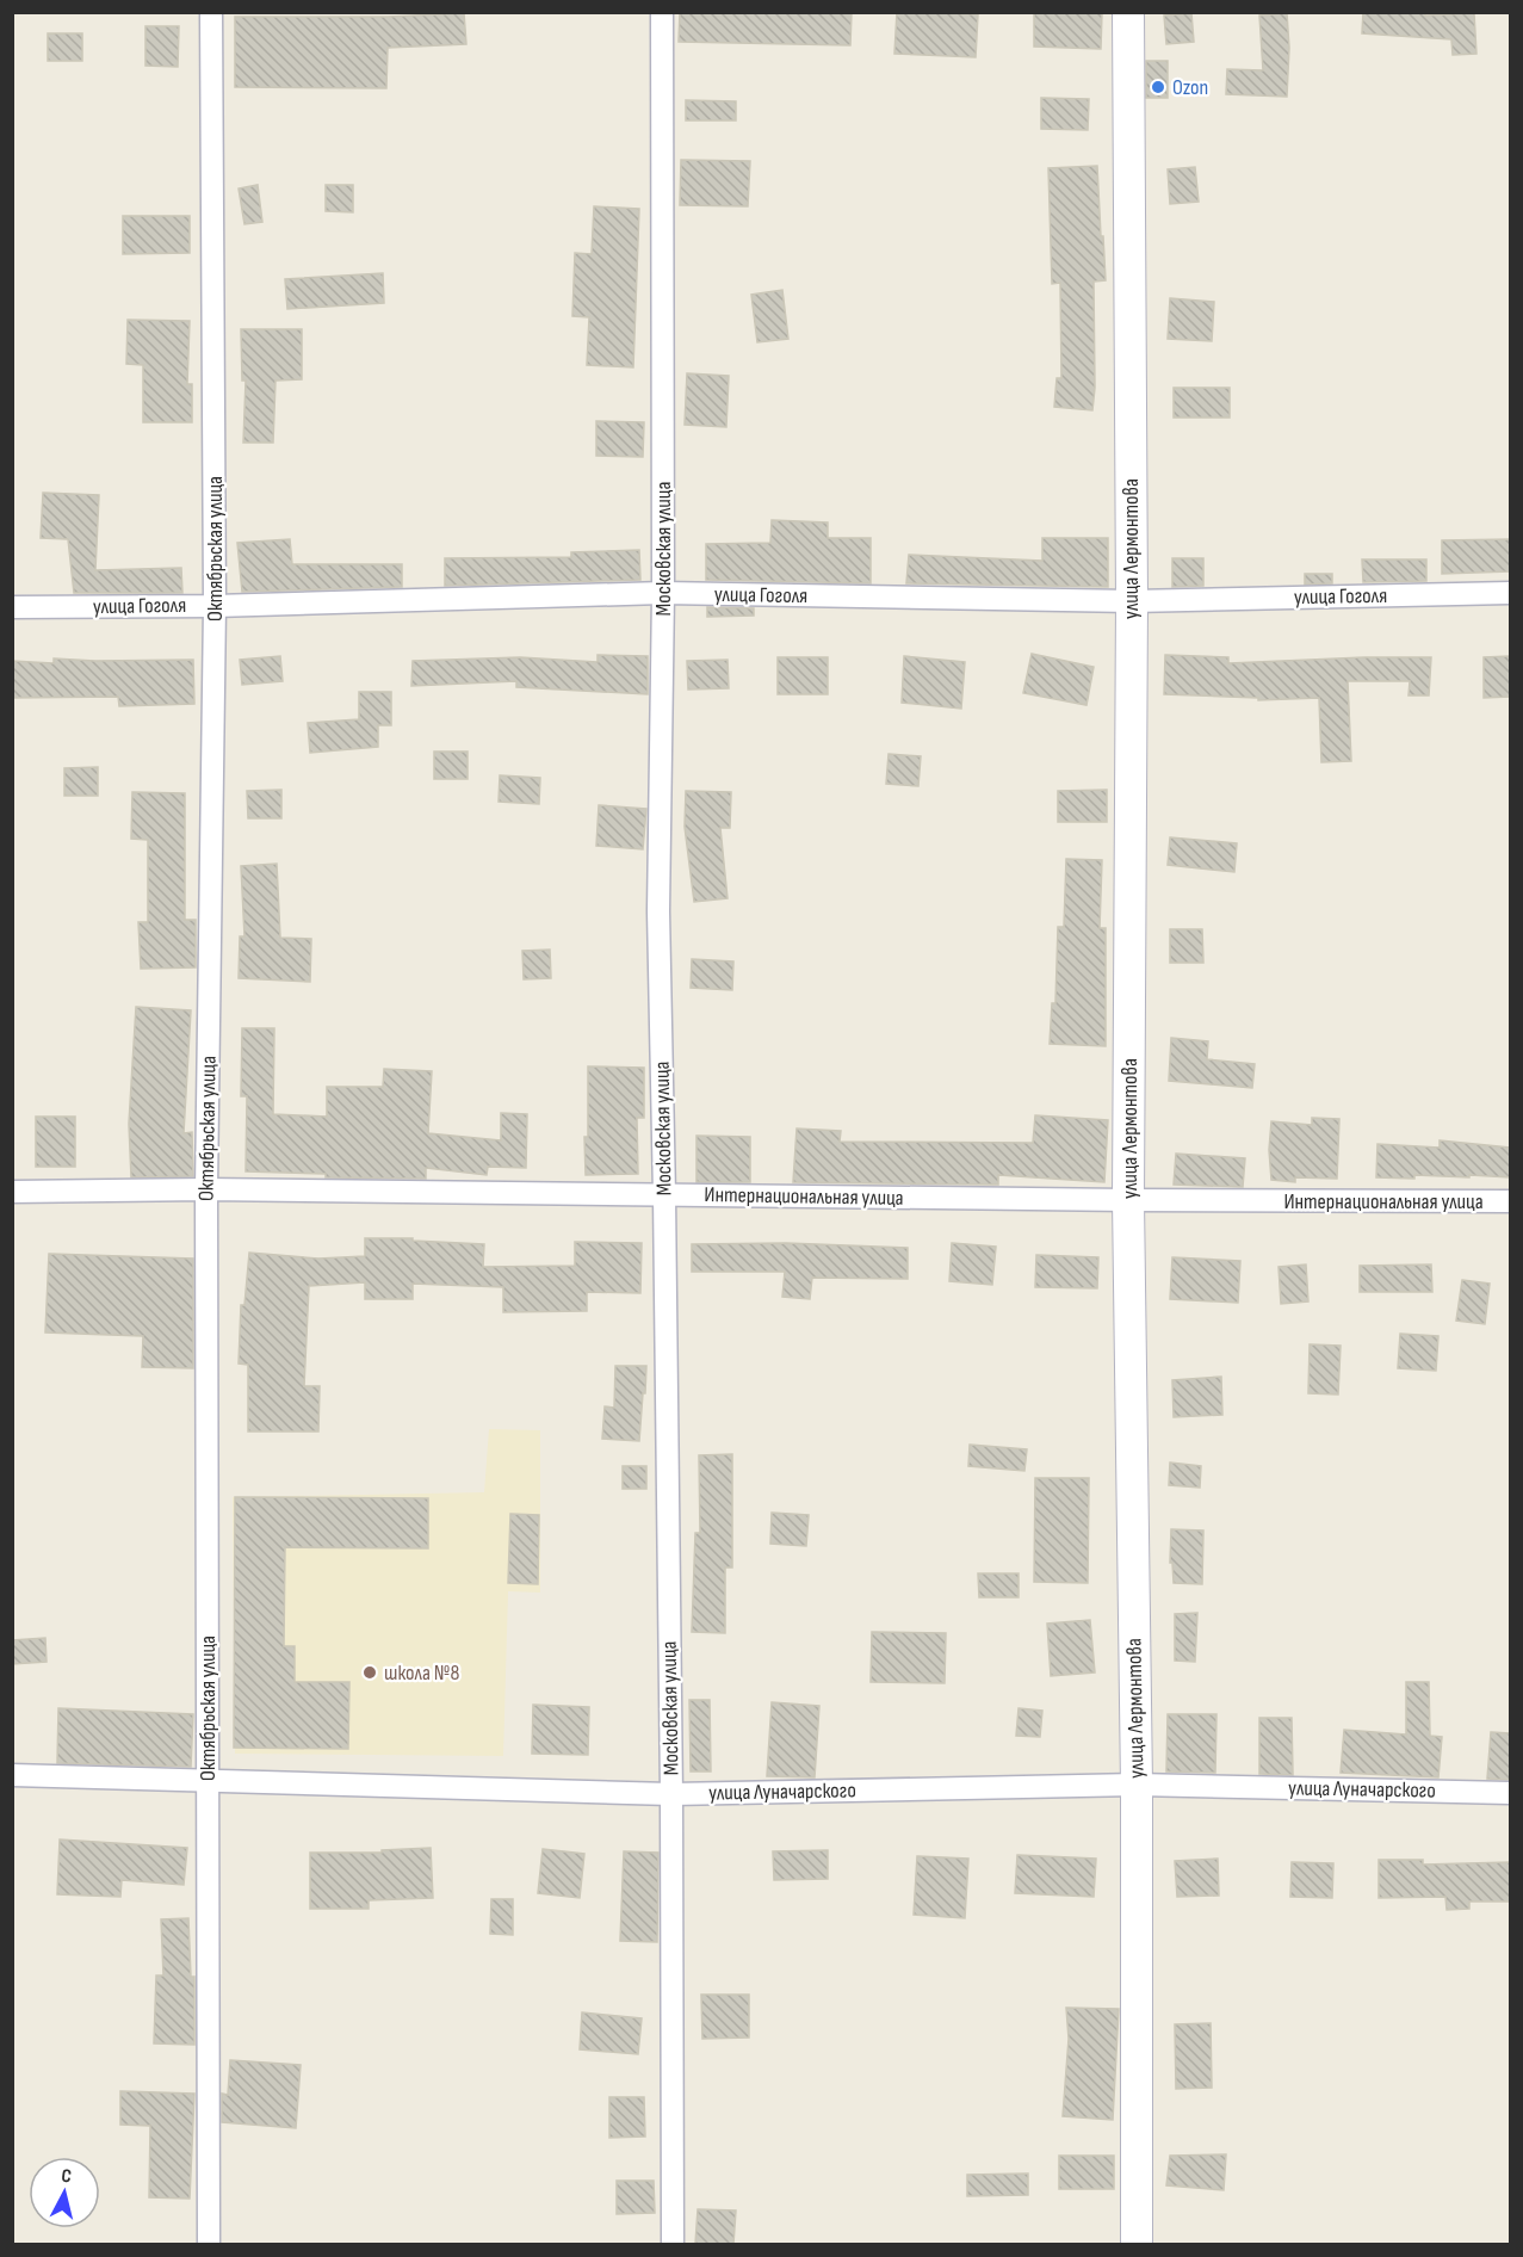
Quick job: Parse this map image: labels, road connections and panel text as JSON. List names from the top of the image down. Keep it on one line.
{"streets":{"street":["Октябрьская улица","Московская улица","улица Лермонтова","улица Гоголя","Интернациональная улица","улица Луначарского"]},"crossings":[["Октябрьская улица","улица Гоголя"],["Октябрьская улица","Интернациональная улица"],["Октябрьская улица","улица Луначарского"],["Московская улица","улица Гоголя"],["Московская улица","Интернациональная улица"],["Московская улица","улица Луначарского"],["улица Лермонтова","улица Гоголя"],["улица Лермонтова","Интернациональная улица"],["улица Лермонтова","улица Луначарского"]],"places":["Ozon","школа №8"],"north":"top"}
